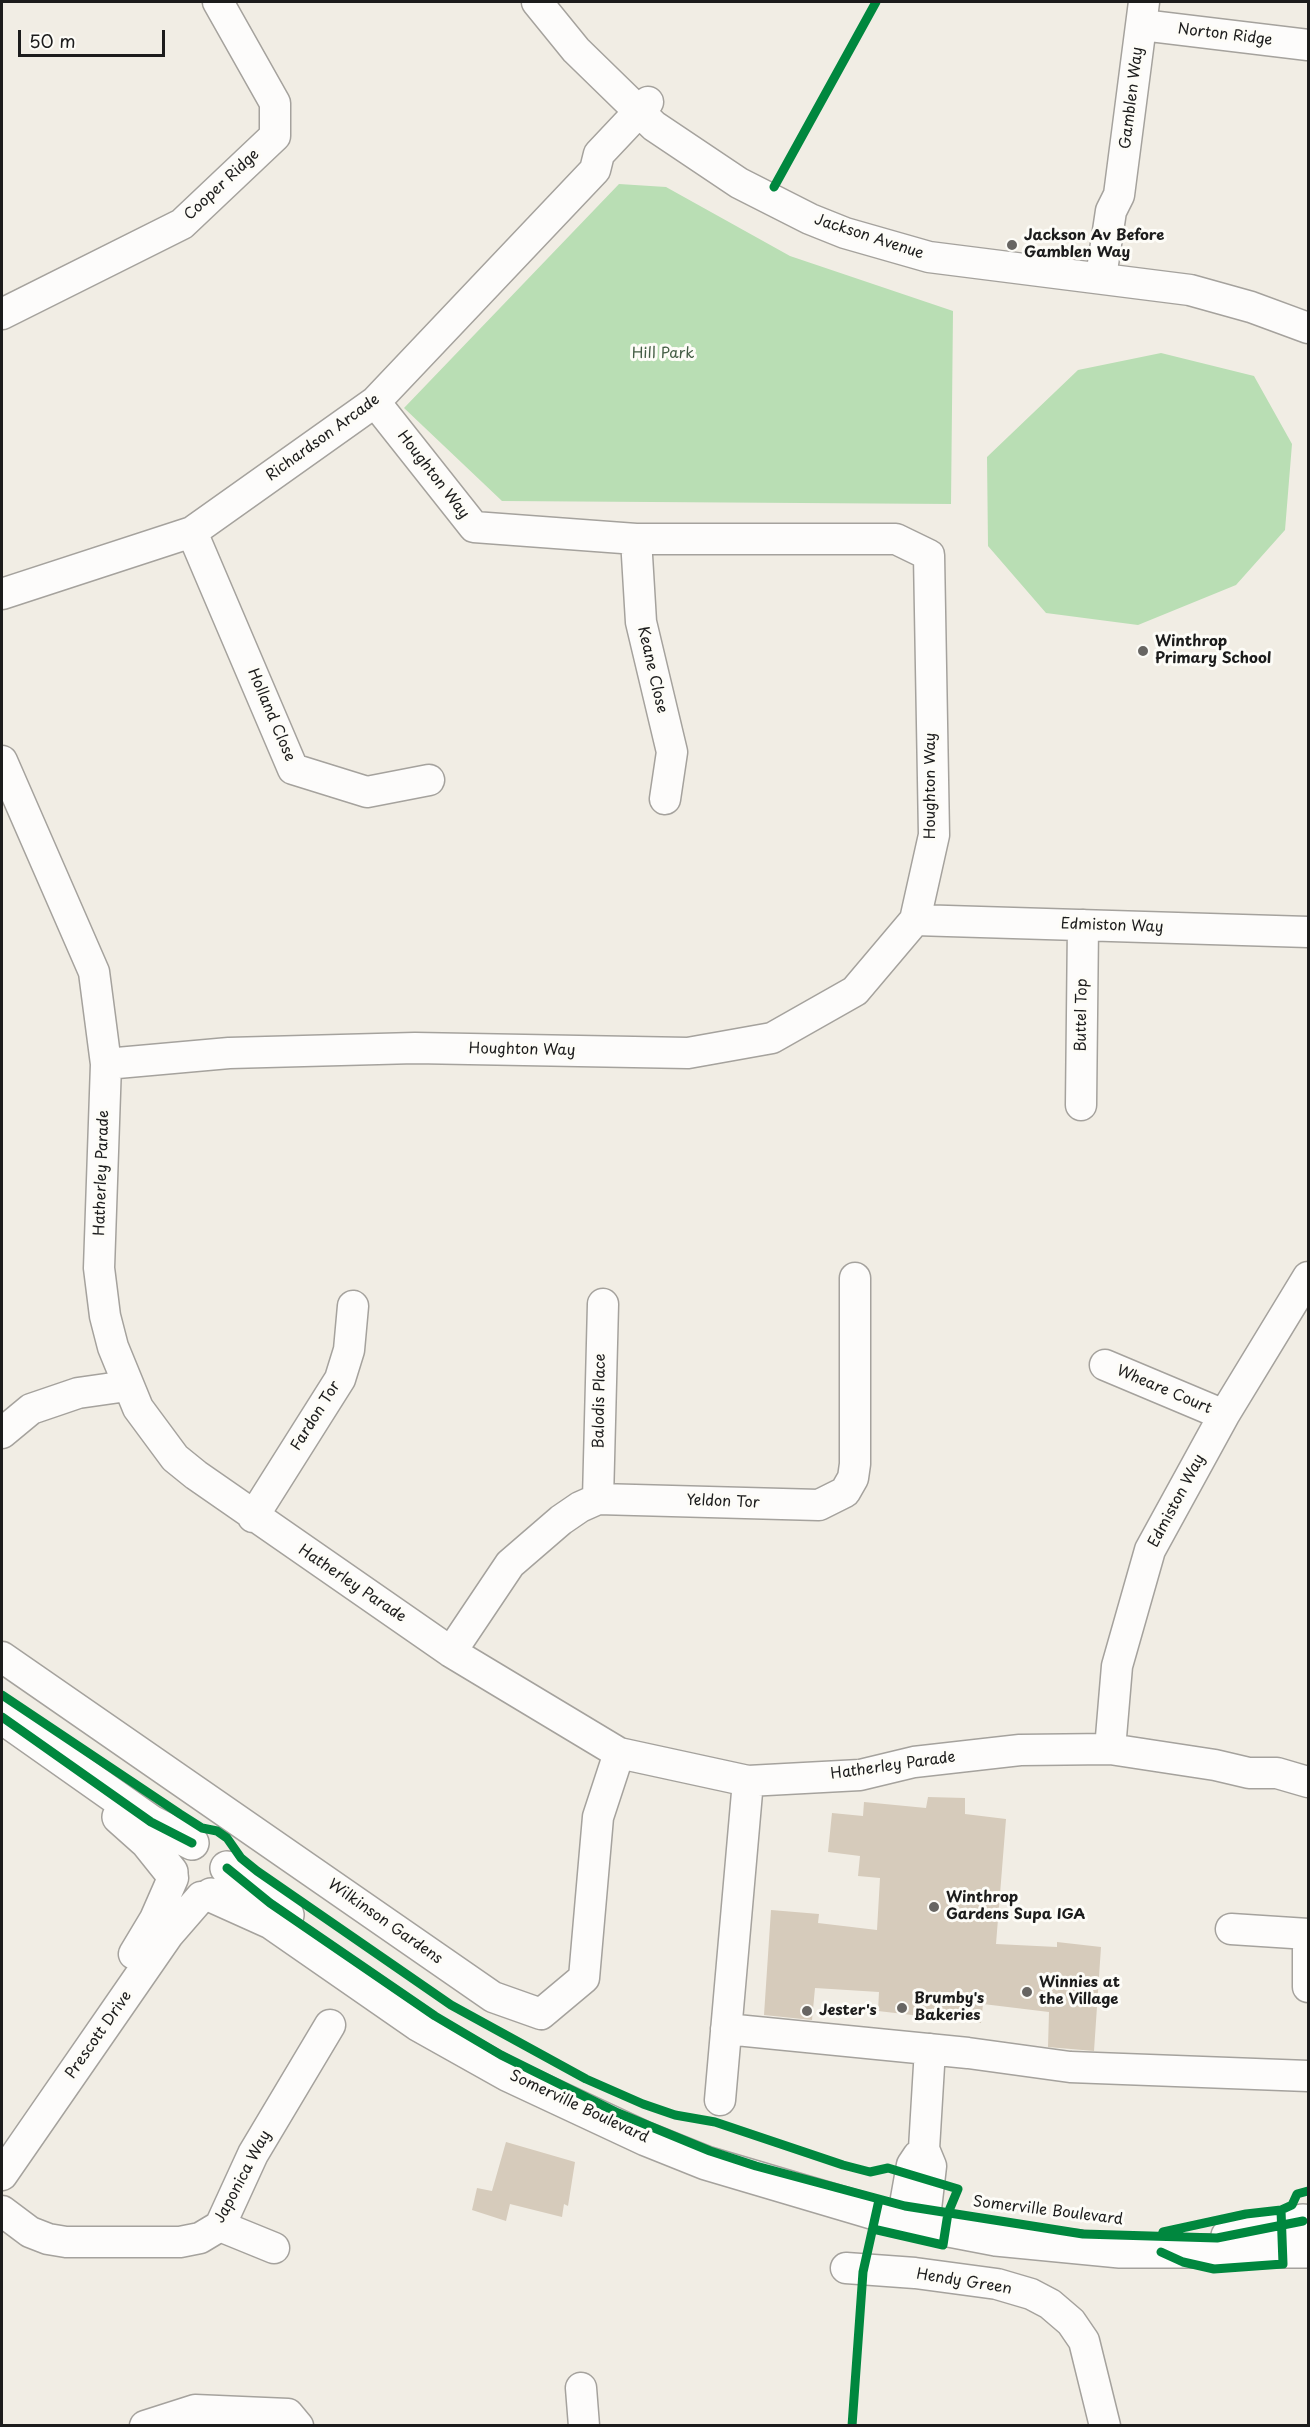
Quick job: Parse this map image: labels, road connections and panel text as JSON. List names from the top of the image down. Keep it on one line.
{"streets":{"main road":["Somerville Boulevard"],"street":["Norton Ridge","Gamblen Way","Cooper Ridge","Jackson Avenue","Richardson Arcade","Houghton Way","Keane Close","Holland Close","Edmiston Way","Buttel Top","Hatherley Parade","Wheare Court","Balodis Place","Fardon Tor","Yeldon Tor","Wilkinson Gardens","Prescott Drive","Japonica Way","Hendy Green"]},"crossings":[["Norton Ridge","Gamblen Way"],["Gamblen Way","Jackson Avenue"],["Jackson Avenue","Richardson Arcade"],["Richardson Arcade","Houghton Way"],["Richardson Arcade","Holland Close"],["Houghton Way","Keane Close"],["Houghton Way","Edmiston Way"],["Houghton Way","Hatherley Parade"],["Edmiston Way","Buttel Top"],["Edmiston Way","Hatherley Parade"],["Edmiston Way","Wheare Court"],["Hatherley Parade","Fardon Tor"],["Hatherley Parade","Yeldon Tor"],["Hatherley Parade","Wilkinson Gardens"],["Balodis Place","Yeldon Tor"],["Prescott Drive","Somerville Boulevard"]],"parks":["Hill Park"],"places":["Jackson Av Before Gamblen Way","Winthrop Primary School","Winthrop Gardens Supa IGA","Winnies at the Village","Brumby's Bakeries","Jester's"],"scale_bar":"50 m"}
